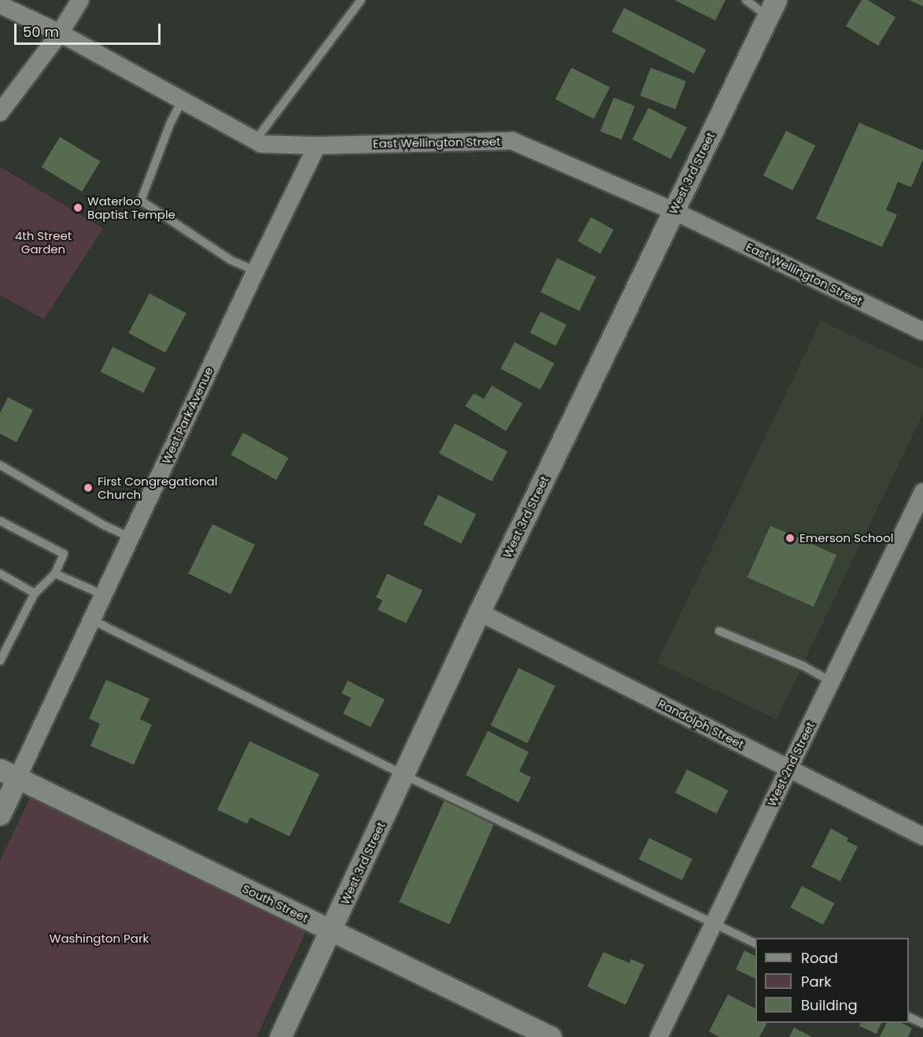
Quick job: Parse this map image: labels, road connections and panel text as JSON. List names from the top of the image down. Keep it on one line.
{"streets":{"street":["East Wellington Street","West 3rd Street","West Park Avenue","Randolph Street","West 2nd Street","South Street"]},"crossings":[["East Wellington Street","West 3rd Street"],["East Wellington Street","West Park Avenue"],["West 3rd Street","Randolph Street"],["West 3rd Street","South Street"],["West Park Avenue","South Street"],["Randolph Street","West 2nd Street"]],"parks":["4th Street Garden","Washington Park"],"places":["Waterloo Baptist Temple","First Congregational Church","Emerson School"],"legend":["Road","Park","Building"],"scale_bar":"50 m"}
